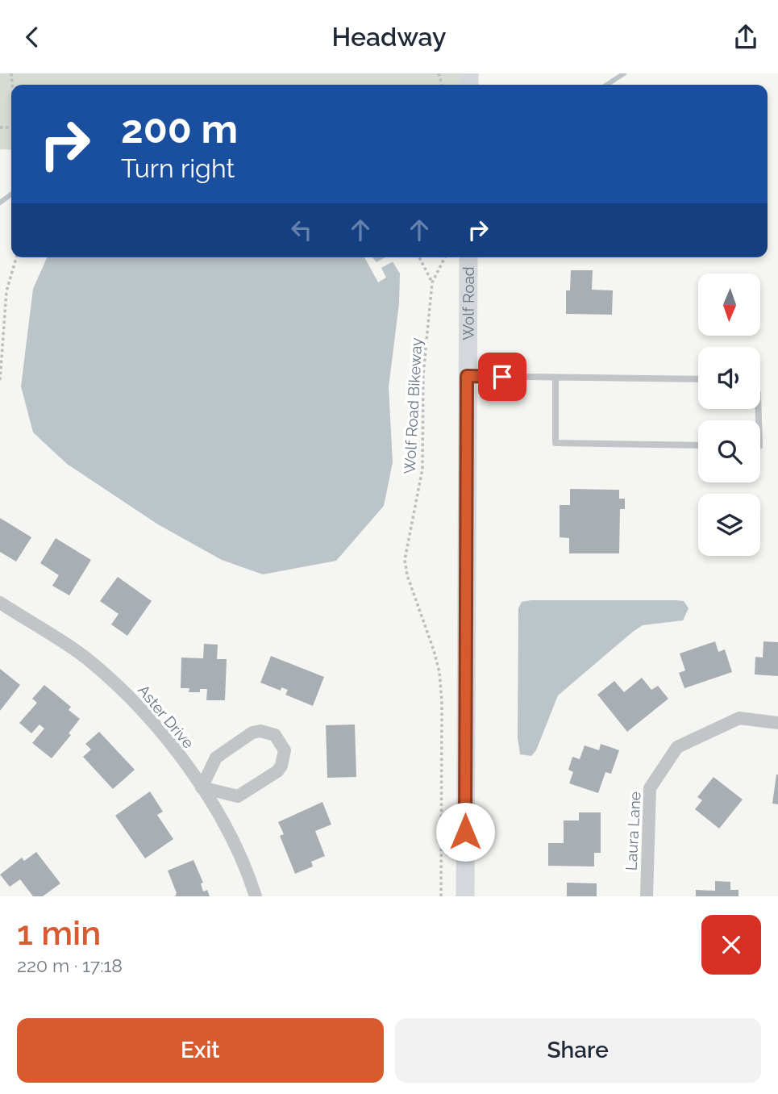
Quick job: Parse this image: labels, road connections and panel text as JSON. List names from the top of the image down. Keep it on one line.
{"streets":{"main road":["Wolf Road"],"street":["Aster Drive","Laura Lane"],"path":["Wolf Road Bikeway"]},"north":"bottom","page":{"header":"Headway","turn":["200 m","Turn right"],"heading":["1 min","220 m · 17:18"],"buttons":["Exit","Share"]}}
